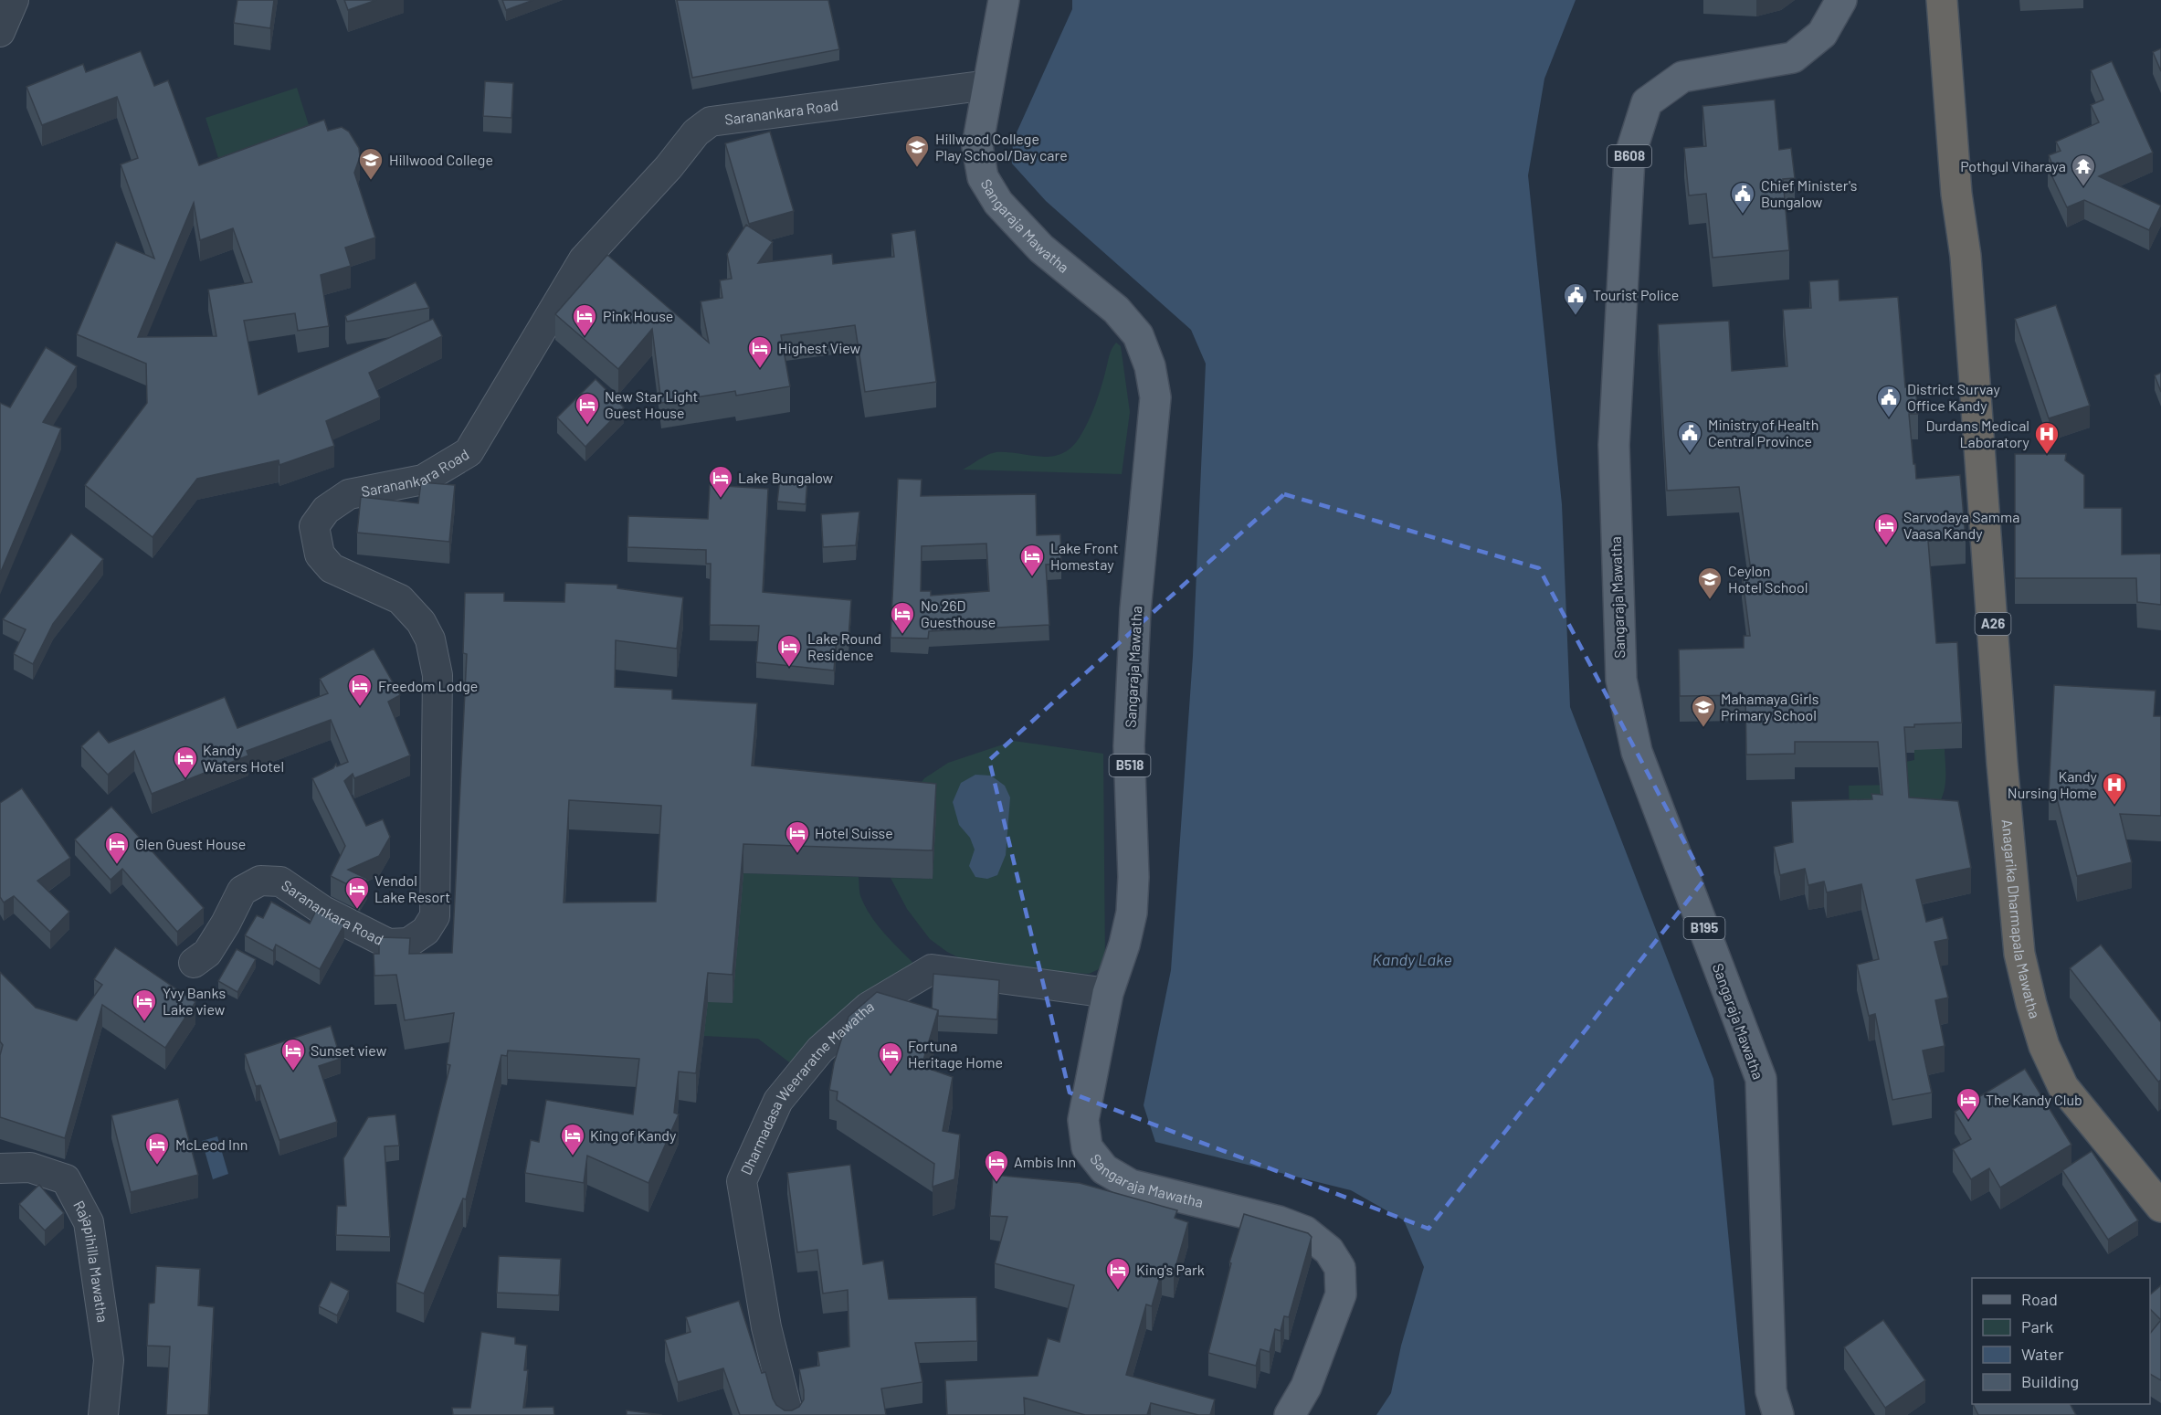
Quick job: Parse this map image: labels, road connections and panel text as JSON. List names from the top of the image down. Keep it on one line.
{"streets":{"highway":["A26","Anagarika Dharmapala Mawatha"],"main road":["B608","Sangaraja Mawatha","B518","B195"],"street":["Saranankara Road","Dharmadasa Weeraratne Mawatha","Rajapihilla Mawatha"]},"crossings":[["Saranankara Road","Sangaraja Mawatha"],["B608","Sangaraja Mawatha"],["Sangaraja Mawatha","Dharmadasa Weeraratne Mawatha"]],"water":["Kandy Lake"],"places":{"school or university":["Hillwood College Play School/Day care","Hillwood College","Ceylon Hotel School","Mahamaya Girls Primary School"],"temple":["Pothgul Viharaya"],"public building":["Chief Minister's Bungalow","Tourist Police","District Survay Office Kandy","Ministry of Health Central Province"],"hotel":["Pink House","Highest View","New Star Light Guest House","Lake Bungalow","Sarvodaya Samma Vaasa Kandy","Lake Front Homestay","No 26D Guesthouse","Lake Round Residence","Freedom Lodge","Kandy Waters Hotel","Hotel Suisse","Glen Guest House","Vendol Lake Resort","Yvy Banks Lake view","Sunset view","Fortuna Heritage Home","The Kandy Club","King of Kandy","McLeod Inn","Ambis Inn","King's Park"],"hospital":["Durdans Medical Laboratory","Kandy Nursing Home"]},"legend":["Road","Park","Water","Building"]}
